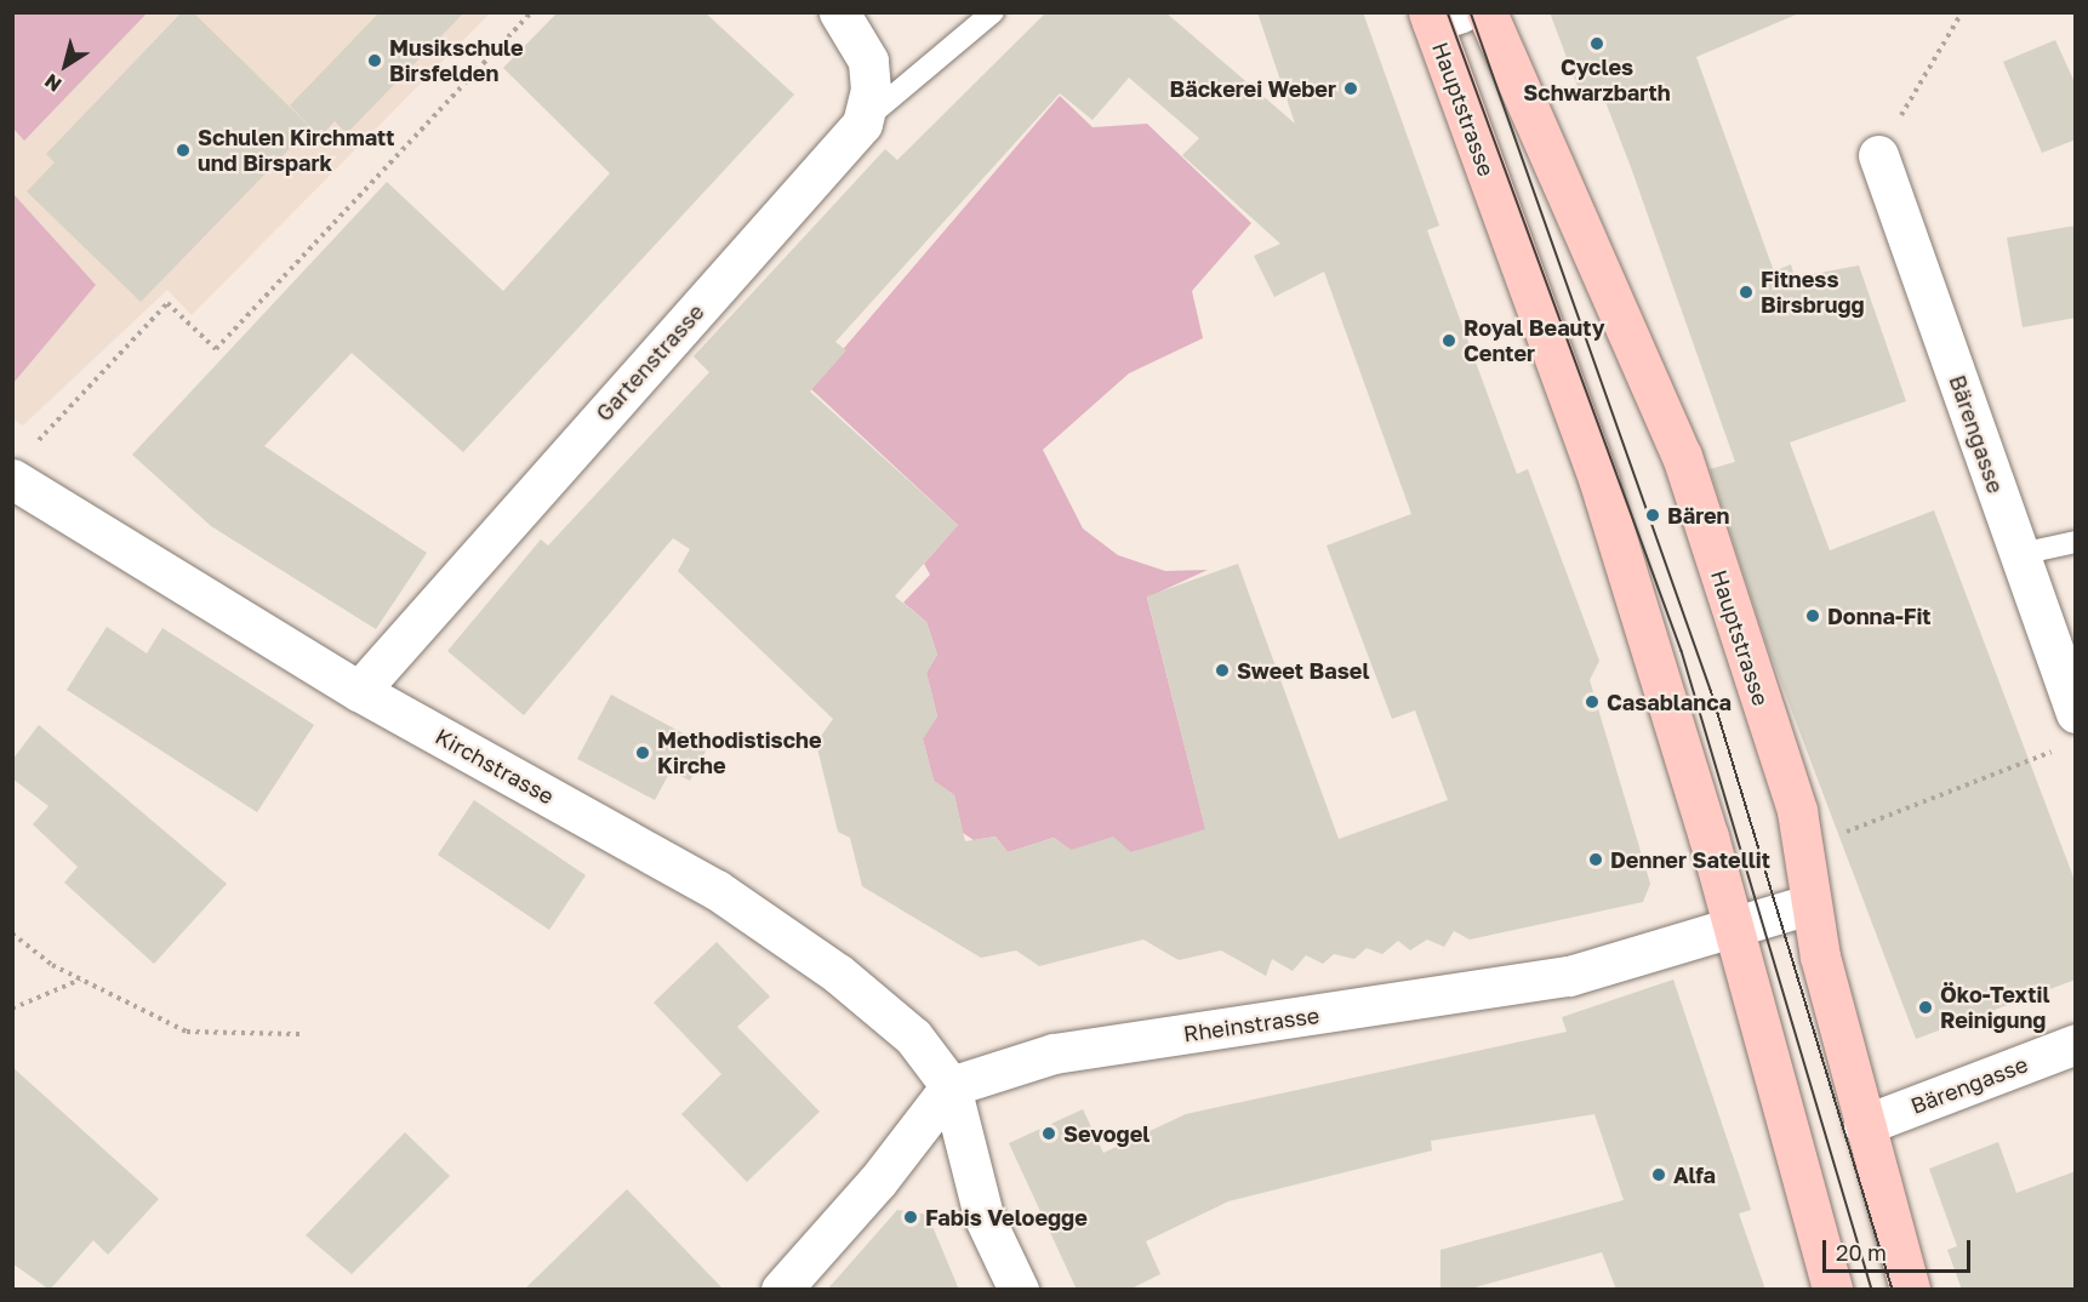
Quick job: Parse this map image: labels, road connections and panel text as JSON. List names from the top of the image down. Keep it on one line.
{"streets":{"main road":["Hauptstrasse"],"street":["Gartenstrasse","Bärengasse","Kirchstrasse","Rheinstrasse"]},"crossings":[["Hauptstrasse","Bärengasse"],["Hauptstrasse","Rheinstrasse"],["Gartenstrasse","Kirchstrasse"],["Kirchstrasse","Rheinstrasse"]],"places":["Cycles Schwarzbarth","Musikschule Birsfelden","Bäckerei Weber","Schulen Kirchmatt und Birspark","Fitness Birsbrugg","Royal Beauty Center","Bären","Donna-Fit","Sweet Basel","Casablanca","Methodistische Kirche","Denner Satellit","Öko-Textil Reinigung","Sevogel","Alfa","Fabis Veloegge"],"scale_bar":"20 m","north":"bottom left"}
